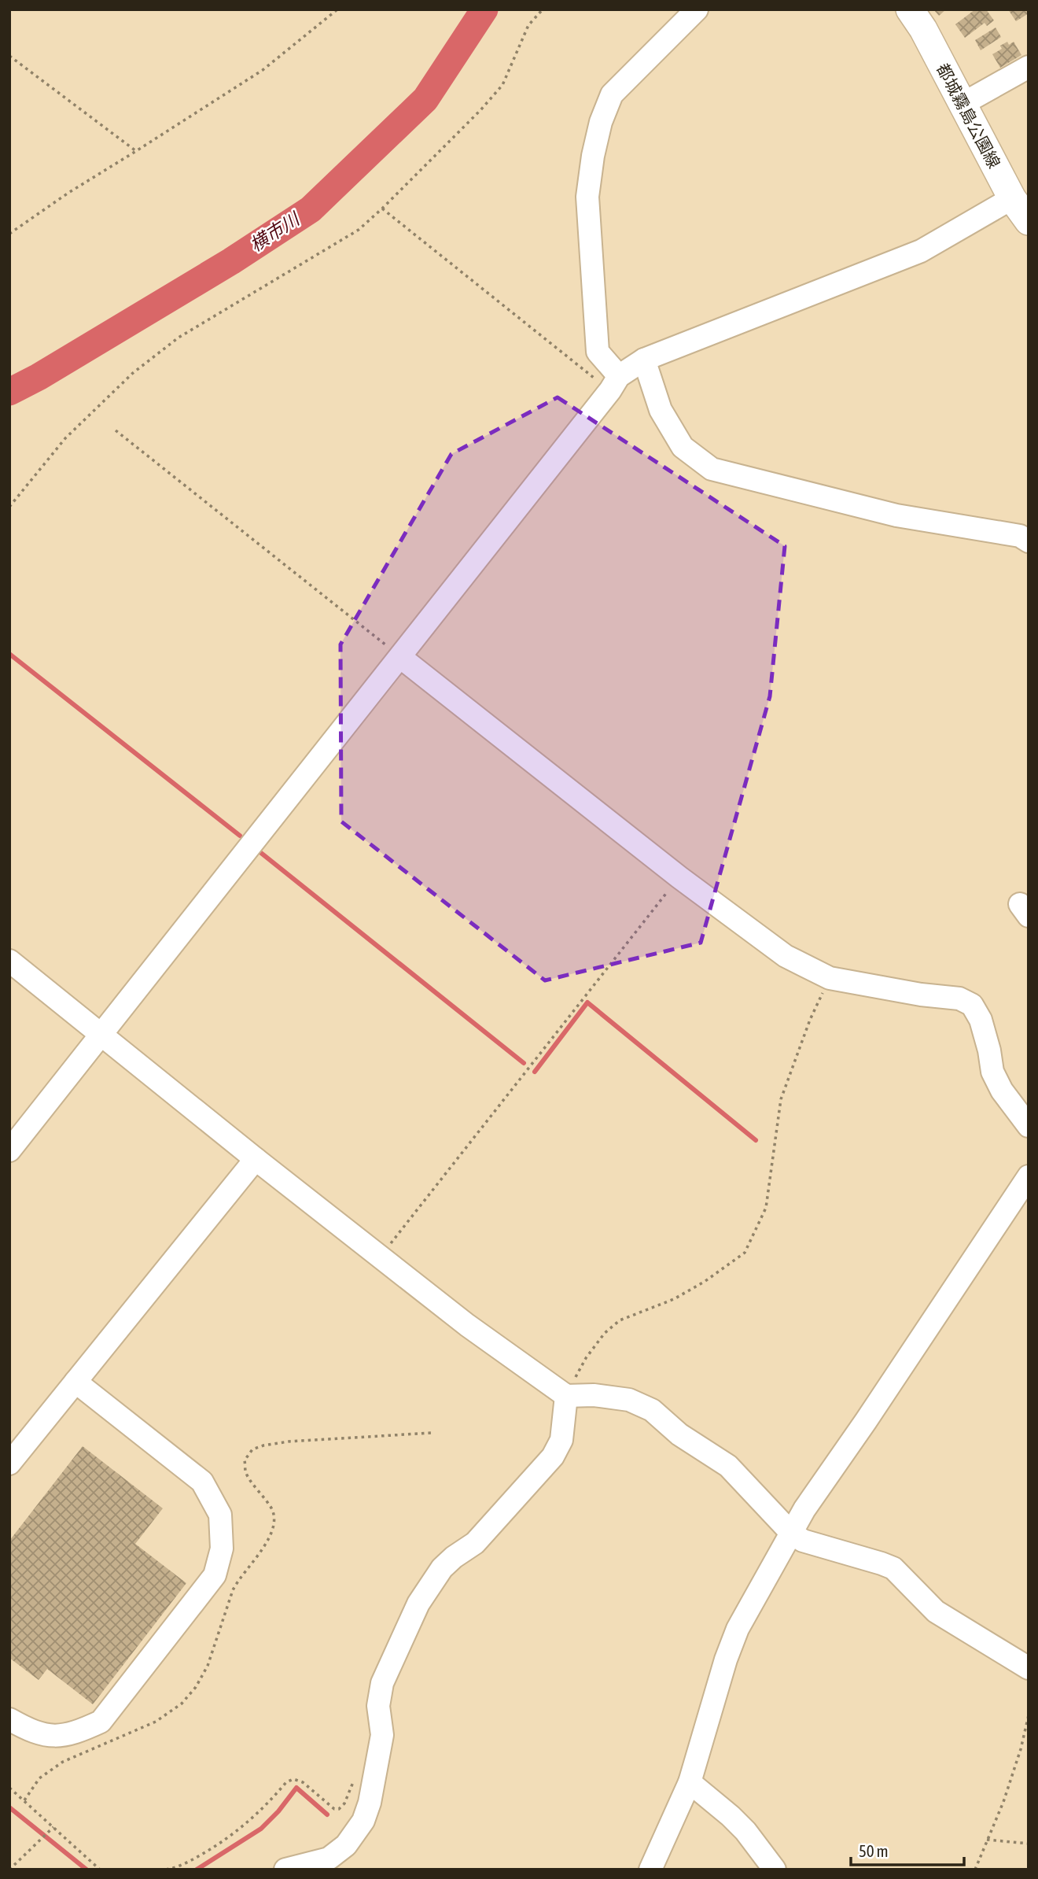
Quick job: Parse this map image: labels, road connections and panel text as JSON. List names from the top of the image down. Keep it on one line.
{"streets":{"main road":["都城霧島公園線"]},"water":["横市川"],"scale_bar":"50 m"}
